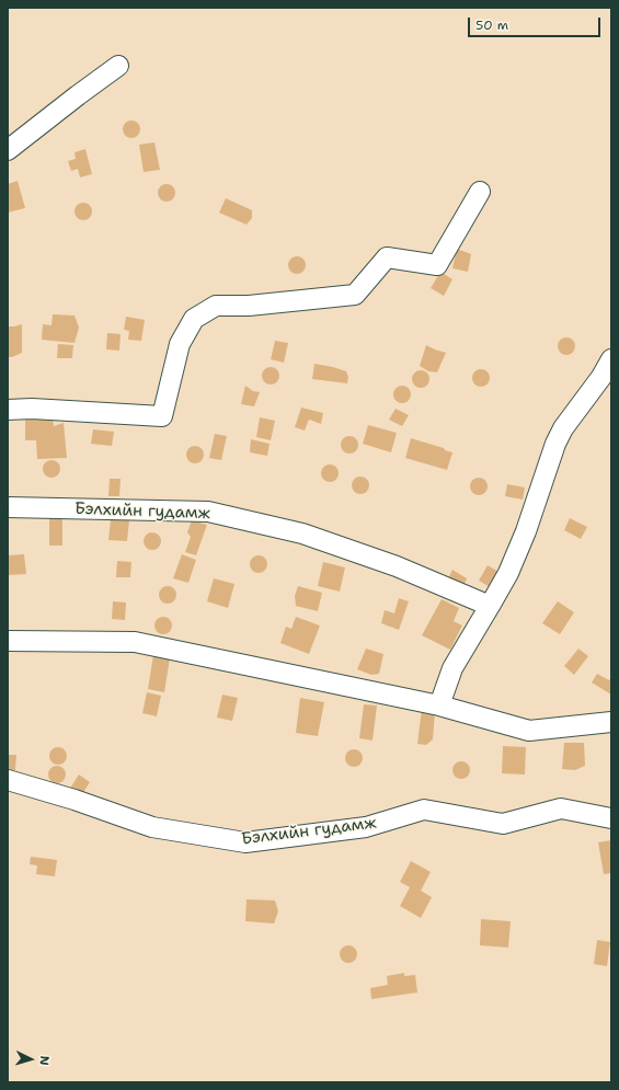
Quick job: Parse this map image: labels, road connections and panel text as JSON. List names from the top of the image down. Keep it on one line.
{"streets":{"street":["Бэлхийн гудамж"]},"scale_bar":"50 m","north":"right"}
